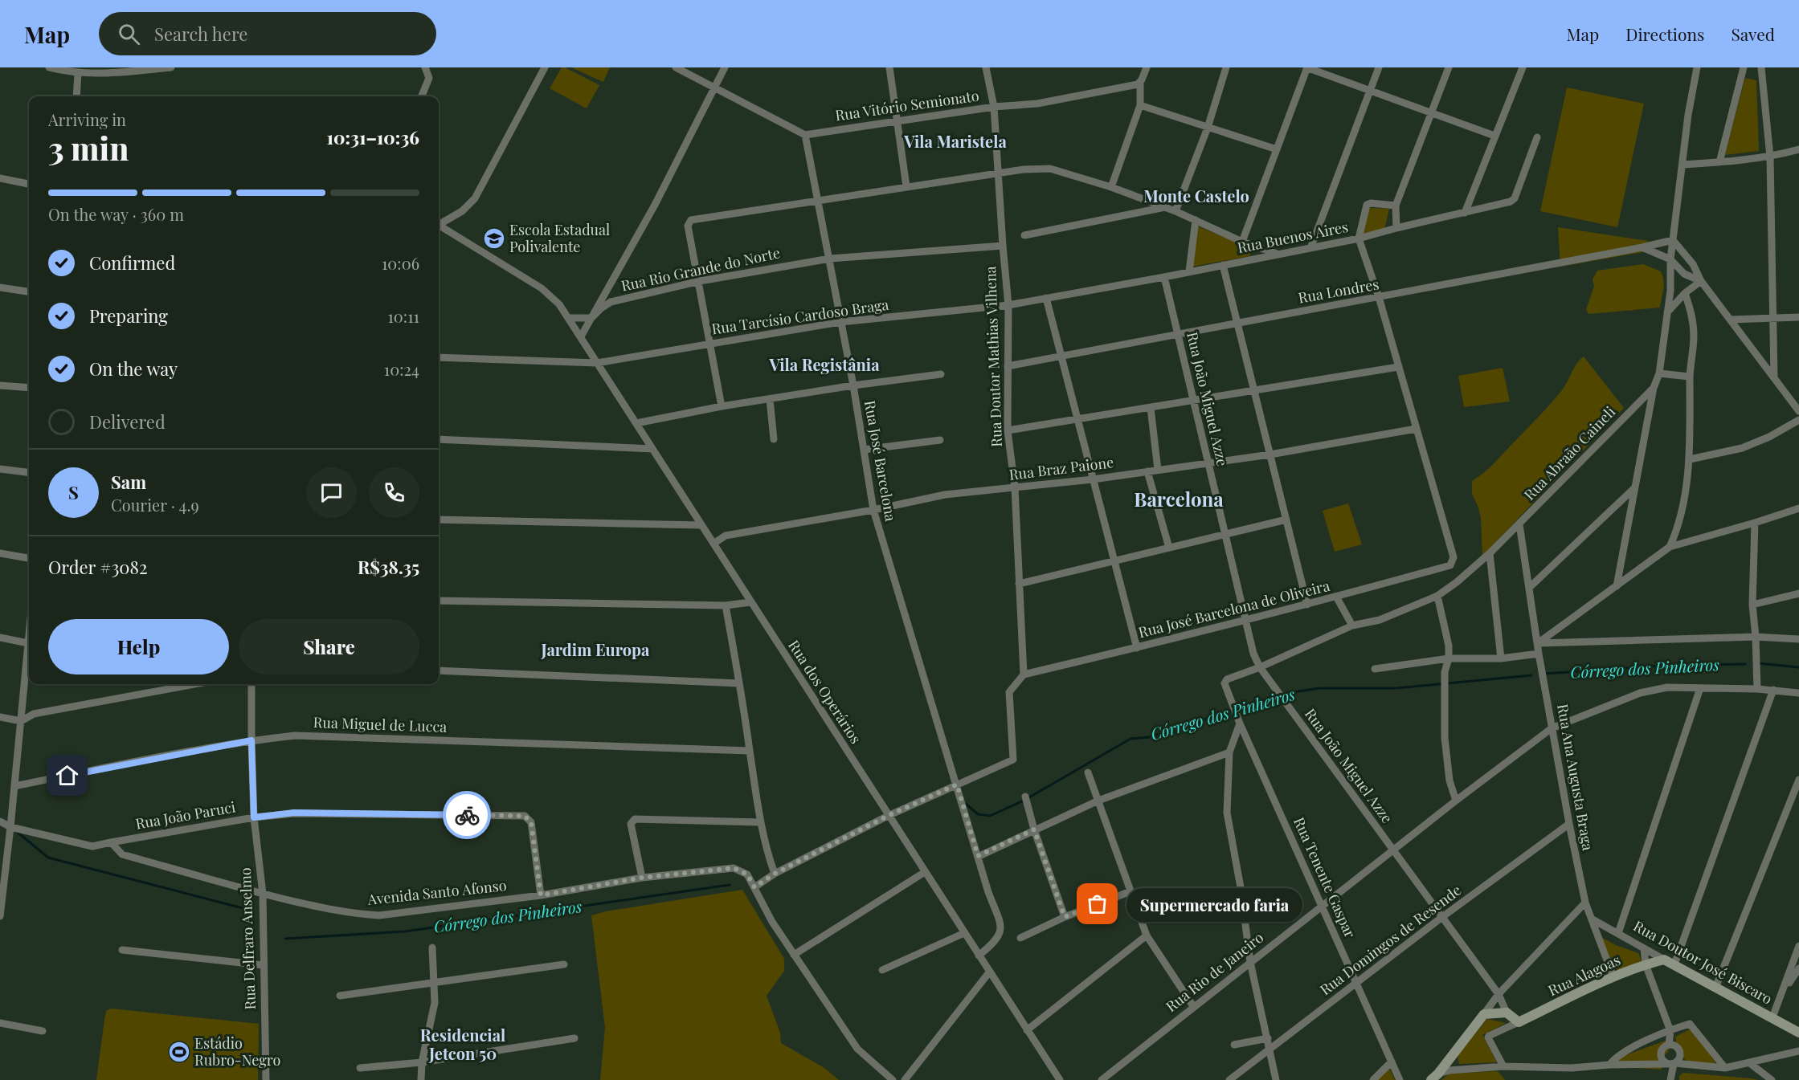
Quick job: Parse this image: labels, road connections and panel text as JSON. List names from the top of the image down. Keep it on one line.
{"streets":{"main road":["Rua Doutor José Biscaro","Rua Alagoas"],"street":["Rua Vitório Semionato","Rua Buenos Aires","Rua Rio Grande do Norte","Rua Londres","Rua Tarcísio Cardoso Braga","Rua Doutor Mathias Vilhena","Rua João Miguel Azze","Rua Abraão Caineli","Rua José Barcelona","Rua Braz Paione","Rua José Barcelona de Oliveira","Rua dos Operários","Rua Miguel de Lucca","Rua Ana Augusta Braga","Rua João Paruci","Rua Tenente Gaspar","Avenida Santo Afonso","Rua Delfraro Anselmo","Rua Domingos de Resende","Rua Rio de Janeiro"]},"crossings":[["Rua Vitório Semionato","Rua Doutor Mathias Vilhena"],["Rua Vitório Semionato","Rua José Barcelona"],["Rua Buenos Aires","Rua Tarcísio Cardoso Braga"],["Rua Buenos Aires","Rua Doutor Mathias Vilhena"],["Rua Buenos Aires","Rua João Miguel Azze"],["Rua Rio Grande do Norte","Rua Doutor Mathias Vilhena"],["Rua Rio Grande do Norte","Rua José Barcelona"],["Rua Londres","Rua Doutor Mathias Vilhena"],["Rua Londres","Rua João Miguel Azze"],["Rua Londres","Rua Abraão Caineli"],["Rua Tarcísio Cardoso Braga","Rua Doutor Mathias Vilhena"],["Rua Tarcísio Cardoso Braga","Rua José Barcelona"],["Rua Tarcísio Cardoso Braga","Rua dos Operários"],["Rua Doutor Mathias Vilhena","Rua Braz Paione"],["Rua Doutor Mathias Vilhena","Rua José Barcelona de Oliveira"],["Rua João Miguel Azze","Rua Abraão Caineli"],["Rua João Miguel Azze","Rua Braz Paione"],["Rua João Miguel Azze","Rua José Barcelona de Oliveira"],["Rua João Miguel Azze","Rua Domingos de Resende"],["Rua João Miguel Azze","Rua Rio de Janeiro"],["Rua Abraão Caineli","Rua Ana Augusta Braga"],["Rua Abraão Caineli","Rua Tenente Gaspar"],["Rua José Barcelona","Rua Braz Paione"],["Rua José Barcelona","Rua dos Operários"],["Rua Braz Paione","Rua José Barcelona de Oliveira"],["Rua Braz Paione","Rua dos Operários"],["Rua Miguel de Lucca","Rua Delfraro Anselmo"],["Rua Ana Augusta Braga","Rua Domingos de Resende"],["Rua Ana Augusta Braga","Rua Doutor José Biscaro"],["Rua Ana Augusta Braga","Rua Rio de Janeiro"],["Rua Ana Augusta Braga","Rua Alagoas"],["Rua João Paruci","Avenida Santo Afonso"],["Rua João Paruci","Rua Delfraro Anselmo"],["Rua Tenente Gaspar","Rua Domingos de Resende"],["Rua Tenente Gaspar","Rua Rio de Janeiro"],["Avenida Santo Afonso","Rua Delfraro Anselmo"],["Rua Doutor José Biscaro","Rua Alagoas"]],"districts":["Vila Maristela","Monte Castelo","Vila Registânia","Barcelona","Jardim Europa","Residencial Jetcon 50"],"water":["Córrego dos Pinheiros"],"places":{"school or university":["Escola Estadual Polivalente"],"other":["Supermercado faria"],"sports":["Estádio Rubro-Negro"]},"page":{"header":"Map","search":"Search here","nav":["Map","Directions","Saved"],"heading":["3 min","Arriving in","10:31–10:36"],"panel":["Sam","Courier · 4.9","Order #3082","R$38.35"],"bar":"On the way · 360 m","list":[["Confirmed","10:06"],["Preparing","10:11"],["On the way","10:24"],"Delivered"],"round":"S","buttons":["Help","Share"],"bubble":"Supermercado faria"}}
